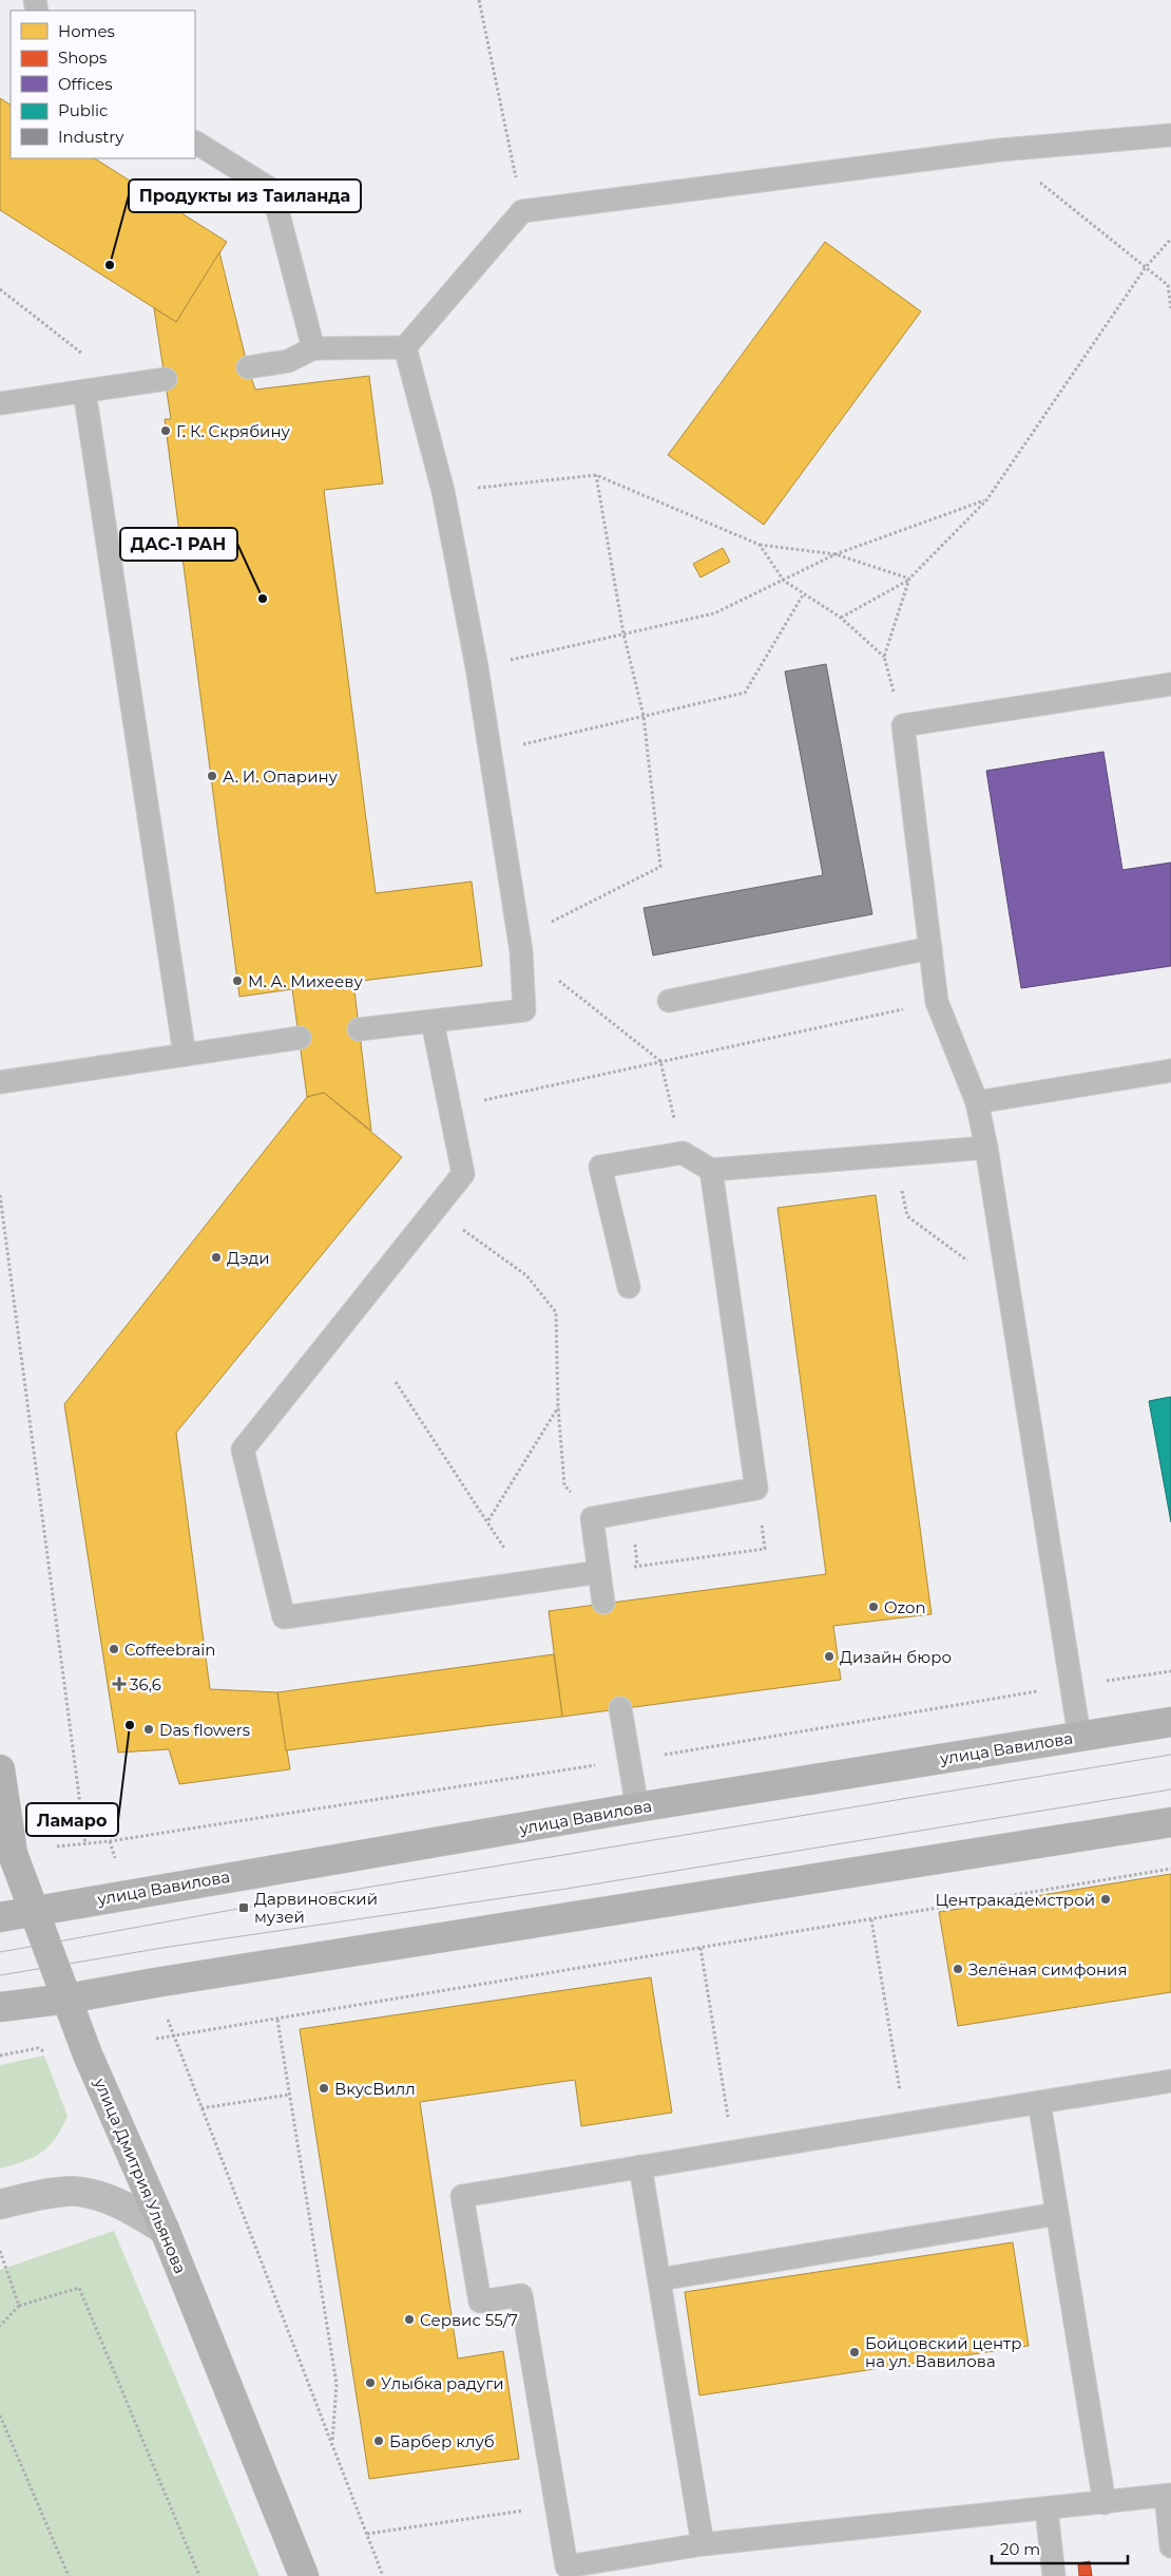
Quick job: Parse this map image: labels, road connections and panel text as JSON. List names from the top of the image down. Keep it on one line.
{"streets":{"main road":["улица Вавилова","улица Дмитрия Ульянова"]},"crossings":[["улица Вавилова","улица Дмитрия Ульянова"]],"places":{"other":["Продукты из Таиланда","Г. К. Скрябину","ДАС-1 РАН","А. И. Опарину","М. А. Михееву","Дэди","Ozon","Coffeebrain","Дизайн бюро","Ламаро","Das flowers","Центракадемстрой","Зелёная симфония","ВкусВилл","Сервис 55/7","Бойцовский центр на ул. Вавилова","Улыбка радуги","Барбер клуб"],"health":["36,6"],"transit":["Дарвиновский музей"]},"legend":["Homes","Shops","Offices","Public","Industry"],"scale_bar":"20 m"}
